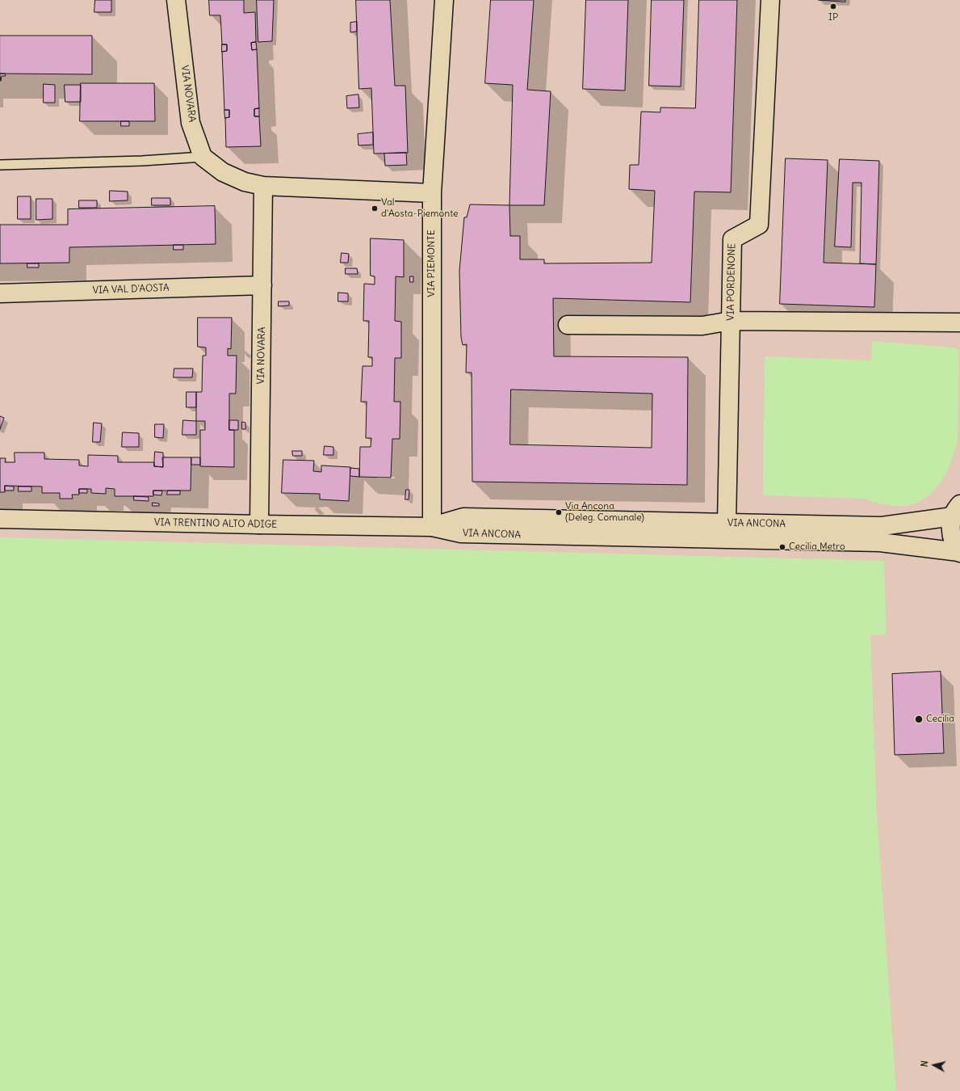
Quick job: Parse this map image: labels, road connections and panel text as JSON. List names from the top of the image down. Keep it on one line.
{"streets":{"street":["VIA NOVARA","VIA PIEMONTE","VIA PORDENONE","VIA VAL D'AOSTA","VIA TRENTINO ALTO ADIGE","VIA ANCONA"]},"crossings":[["VIA NOVARA","VIA VAL D'AOSTA"],["VIA NOVARA","VIA TRENTINO ALTO ADIGE"],["VIA PIEMONTE","VIA TRENTINO ALTO ADIGE"],["VIA PIEMONTE","VIA ANCONA"],["VIA PORDENONE","VIA ANCONA"],["VIA TRENTINO ALTO ADIGE","VIA ANCONA"]],"places":["IP","Val d'Aosta-Piemonte","Via Ancona (Deleg. Comunale)","Cecilia Metro","Cecilia"],"north":"left"}
